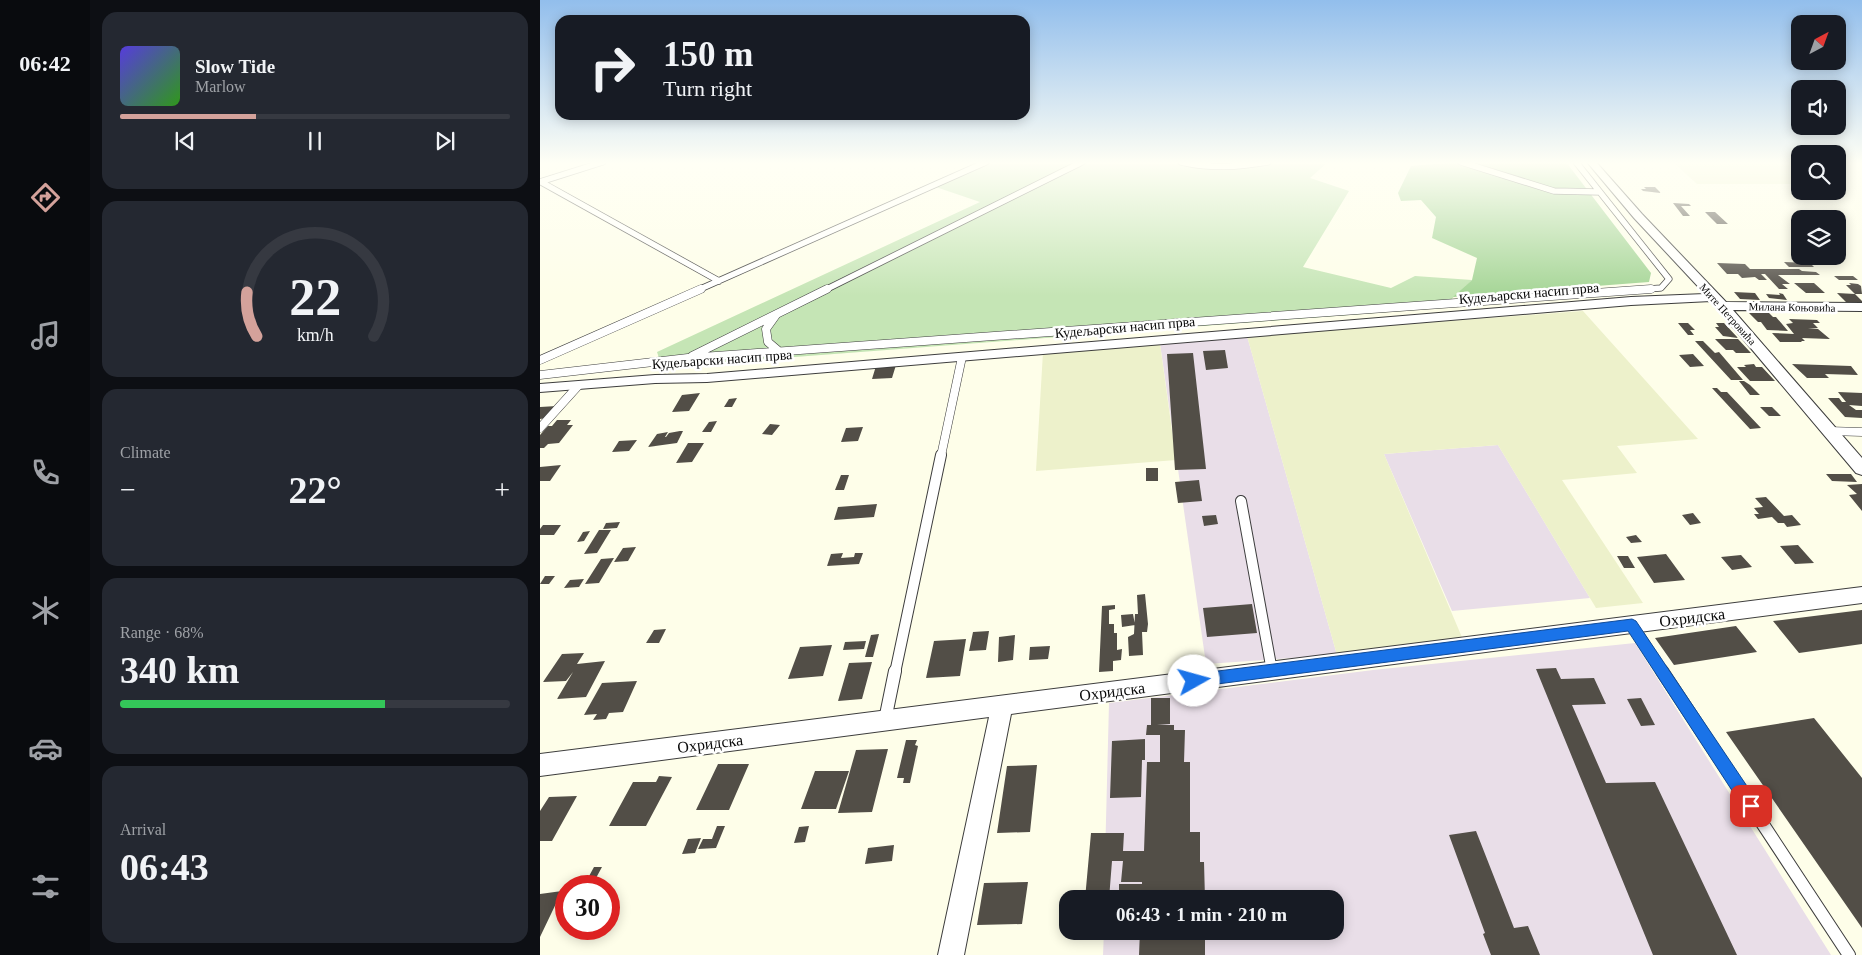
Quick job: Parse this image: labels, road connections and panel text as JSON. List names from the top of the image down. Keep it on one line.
{"streets":{"street":["Кудељарски насип прва","Милана Коњовића","Мите Петровића","Охридска"]},"crossings":[["Кудељарски насип прва","Милана Коњовића"],["Кудељарски насип прва","Мите Петровића"],["Милана Коњовића","Мите Петровића"]],"north":"top right","page":{"tabs":"06:42","turn":["150 m","Turn right"],"song":["Slow Tide","Marlow"],"tile":["Climate",["Range · 68%","340 km"],["Arrival","06:43"]],"heat":["−","22°","+"],"limit":"30","trip":"06:43 · 1 min · 210 m","gauge":["22","km/h"]}}
